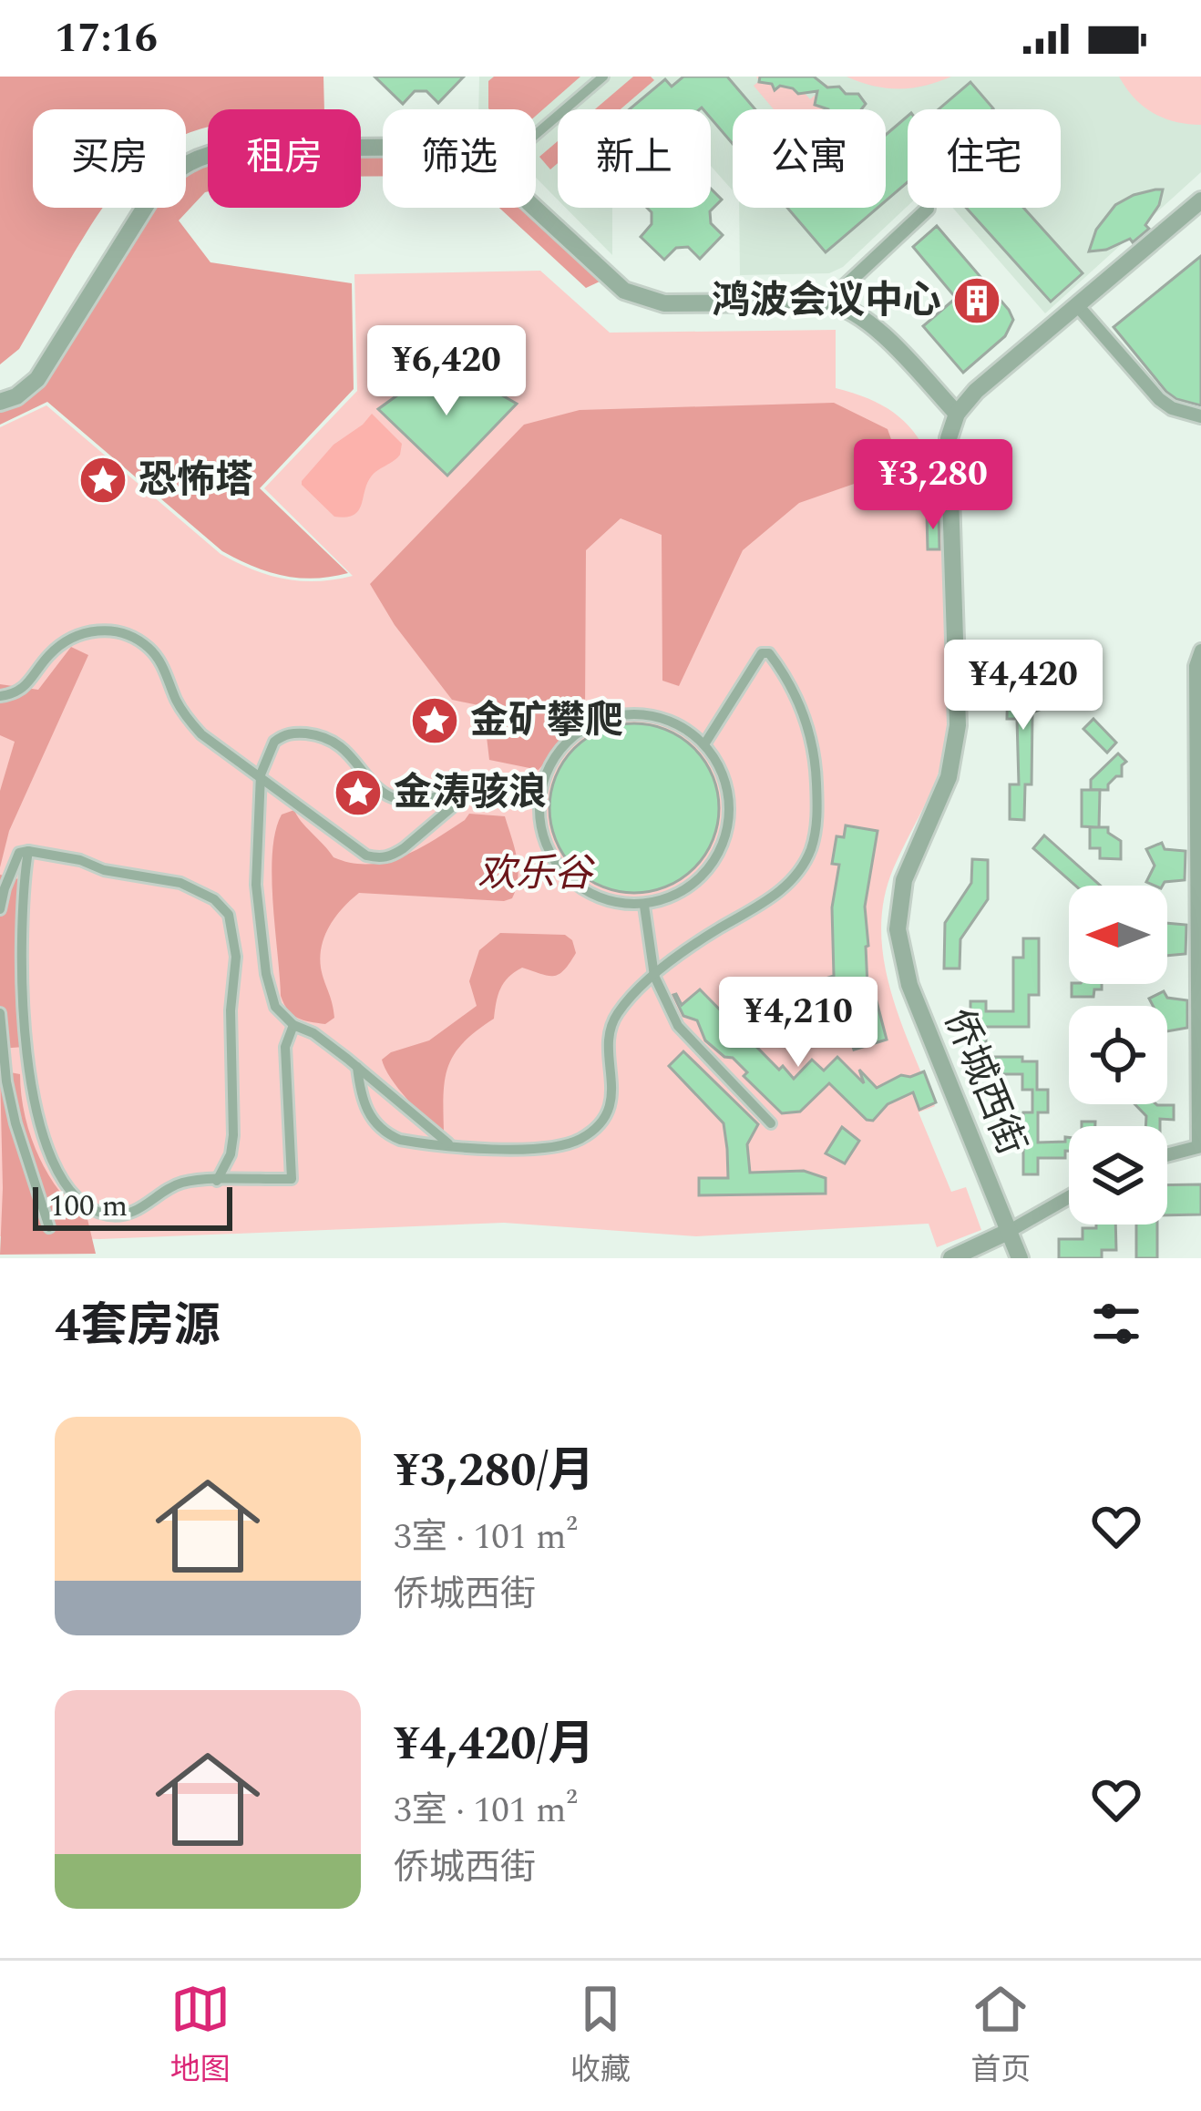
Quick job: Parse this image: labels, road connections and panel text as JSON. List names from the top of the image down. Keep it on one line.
{"streets":{"street":["侨城西街"]},"parks":["欢乐谷"],"places":{"building":["鸿波会议中心"],"place":["恐怖塔","金矿攀爬","金涛骇浪"]},"scale_bar":"100 m","north":"left","page":{"status":"17:16","chip":["买房","租房","筛选","新上","公寓","住宅"],"price":["¥6,420","¥3,280","¥4,420","¥4,210"],"scale":"100 m","heading":"4套房源","list":[{"name":"¥3,280/月","note":"3室 · 101 m² · 侨城西街"},{"name":"¥4,420/月","note":"3室 · 101 m² · 侨城西街"}],"tabs":["地图","收藏","首页"]}}
